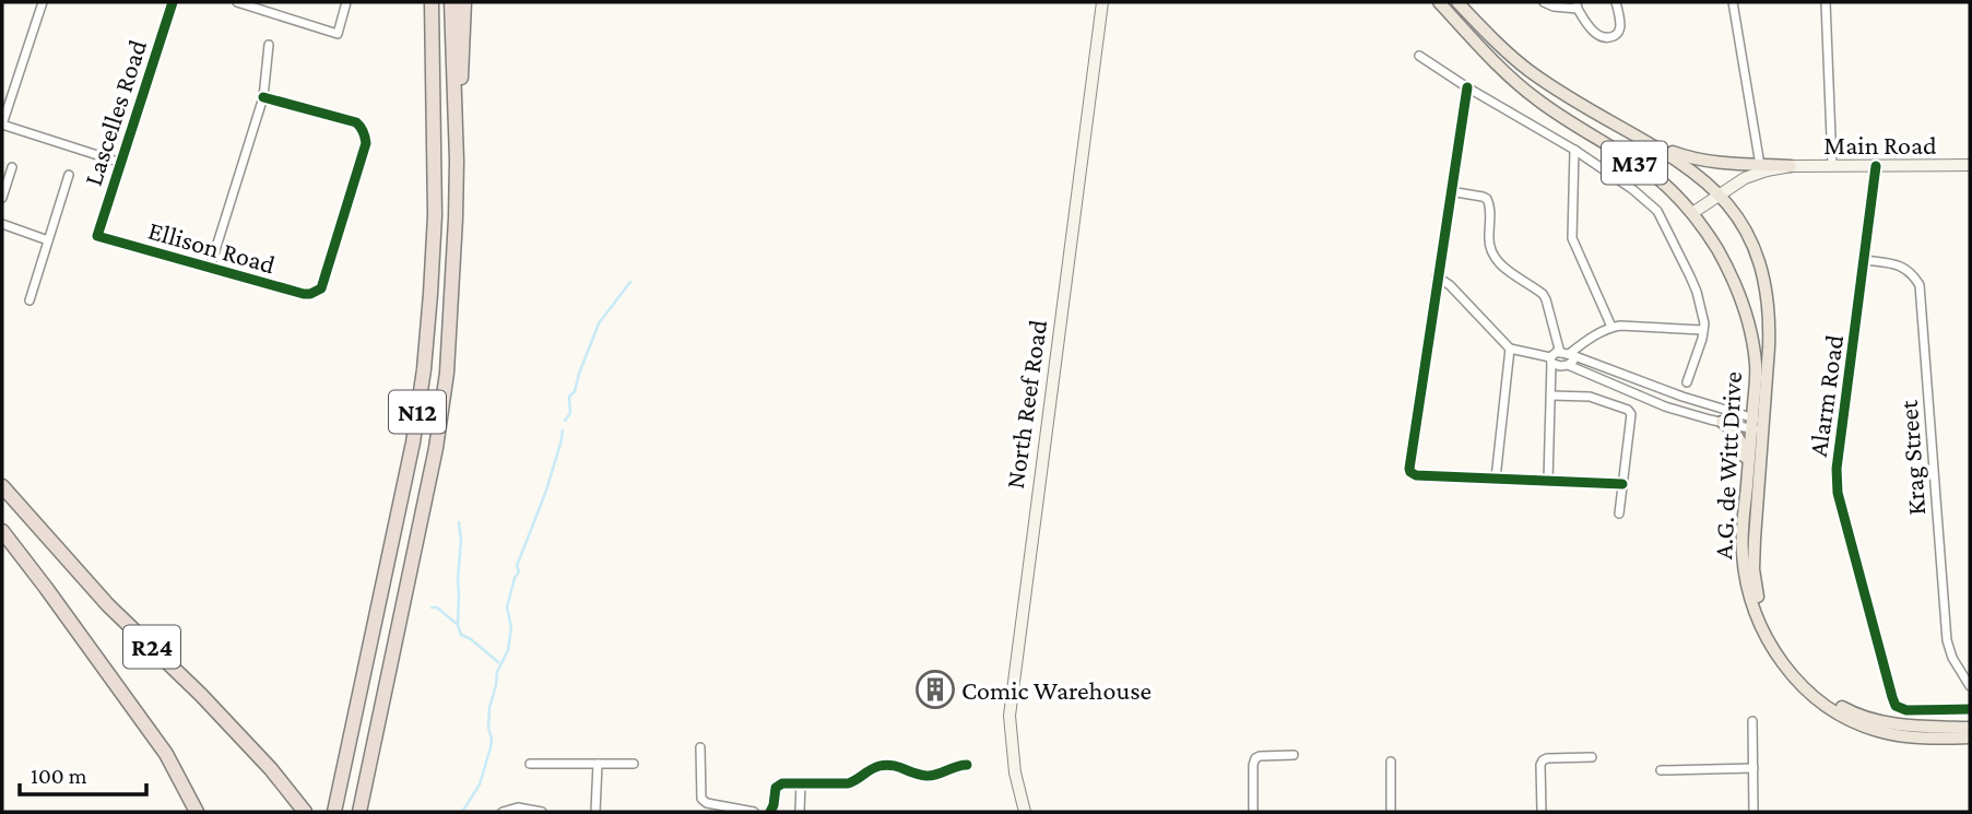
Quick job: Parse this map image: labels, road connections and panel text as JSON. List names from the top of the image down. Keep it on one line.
{"streets":{"highway":["N12","R24"],"main road":["Main Road","M37","North Reef Road","A.G. de Witt Drive"],"street":["Lascelles Road","Ellison Road","Alarm Road","Krag Street"]},"crossings":[["Lascelles Road","Ellison Road"],["Main Road","Alarm Road"],["Main Road","A.G. de Witt Drive"],["Alarm Road","Krag Street"]],"places":{"building":["Comic Warehouse"]},"scale_bar":"100 m"}
